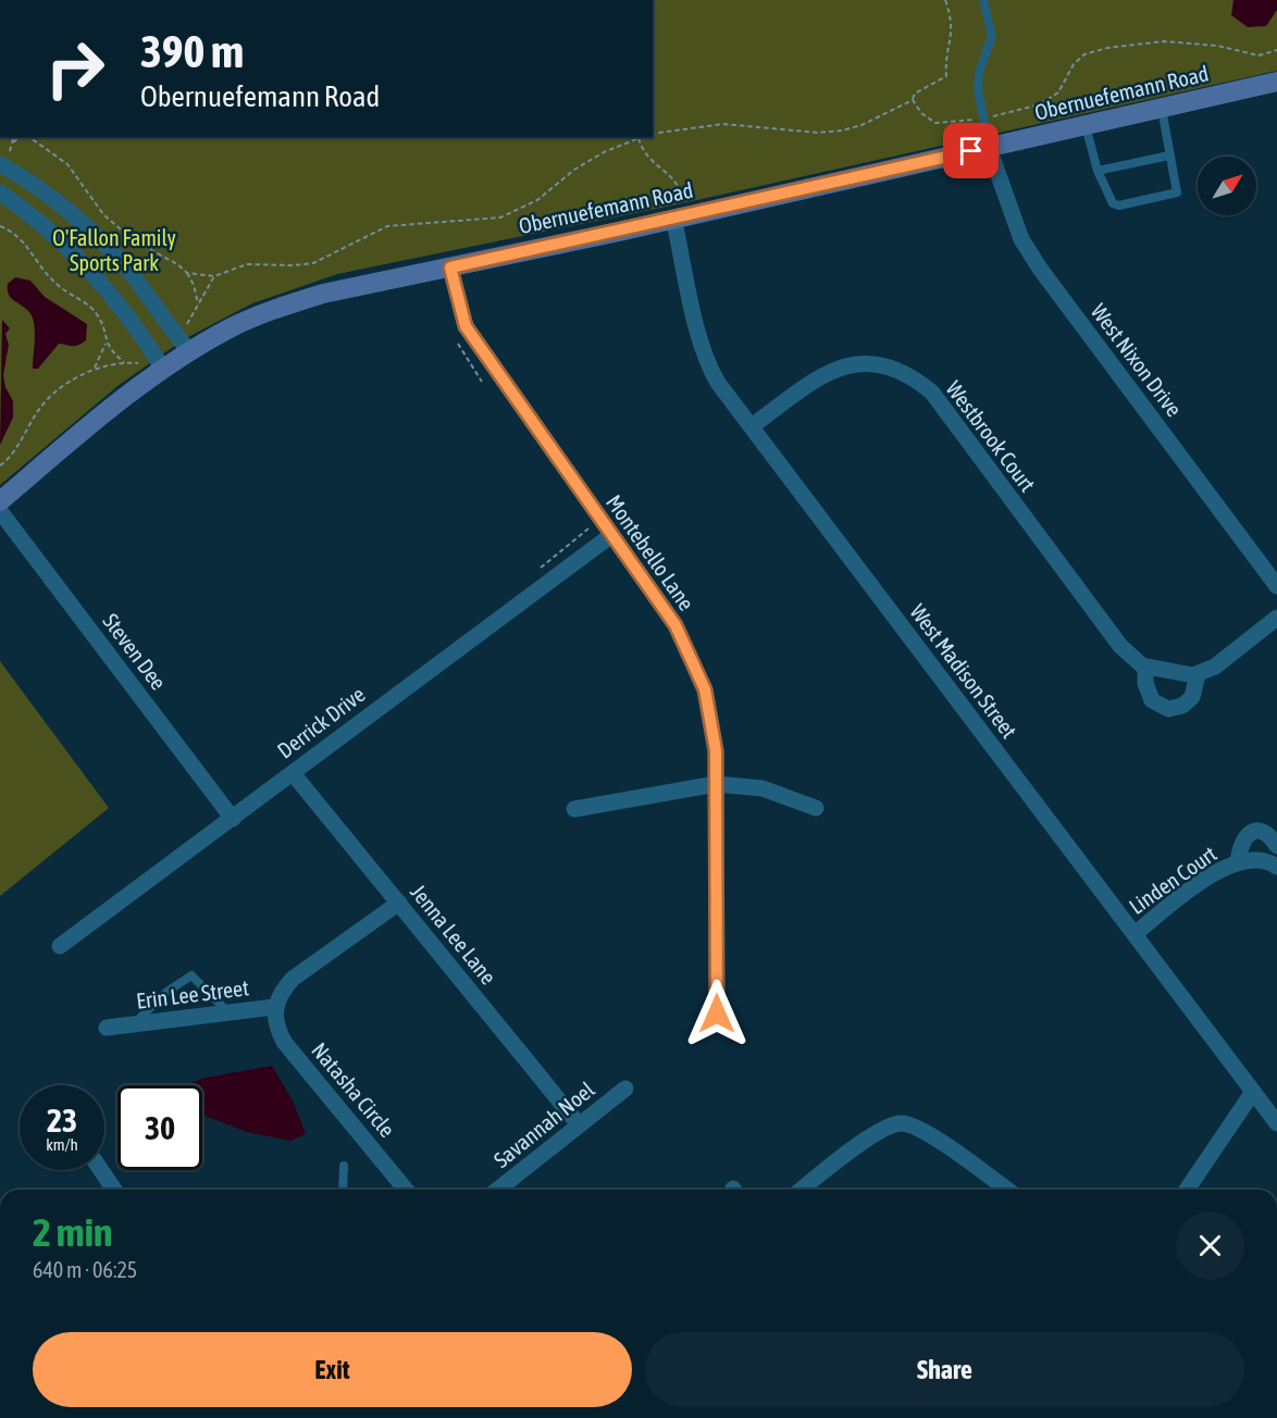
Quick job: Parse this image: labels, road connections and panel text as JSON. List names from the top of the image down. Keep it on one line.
{"streets":{"street":["Obernuefemann Road","West Nixon Drive","Westbrook Court","Montebello Lane","Steven Dee","West Madison Street","Derrick Drive","Linden Court","Jenna Lee Lane","Erin Lee Street","Natasha Circle","Savannah Noel"]},"crossings":[["Obernuefemann Road","West Nixon Drive"],["Obernuefemann Road","Montebello Lane"],["Obernuefemann Road","West Madison Street"],["Westbrook Court","West Madison Street"],["Montebello Lane","Derrick Drive"],["Steven Dee","Derrick Drive"],["West Madison Street","Linden Court"],["Derrick Drive","Jenna Lee Lane"],["Jenna Lee Lane","Erin Lee Street"],["Jenna Lee Lane","Savannah Noel"],["Erin Lee Street","Natasha Circle"]],"parks":["O'Fallon Family Sports Park"],"north":"top right","page":{"turn":["390 m","Obernuefemann Road"],"speed":"23 km/h","limit":"30","heading":["2 min","640 m · 06:25"],"buttons":["Exit","Share"]}}
